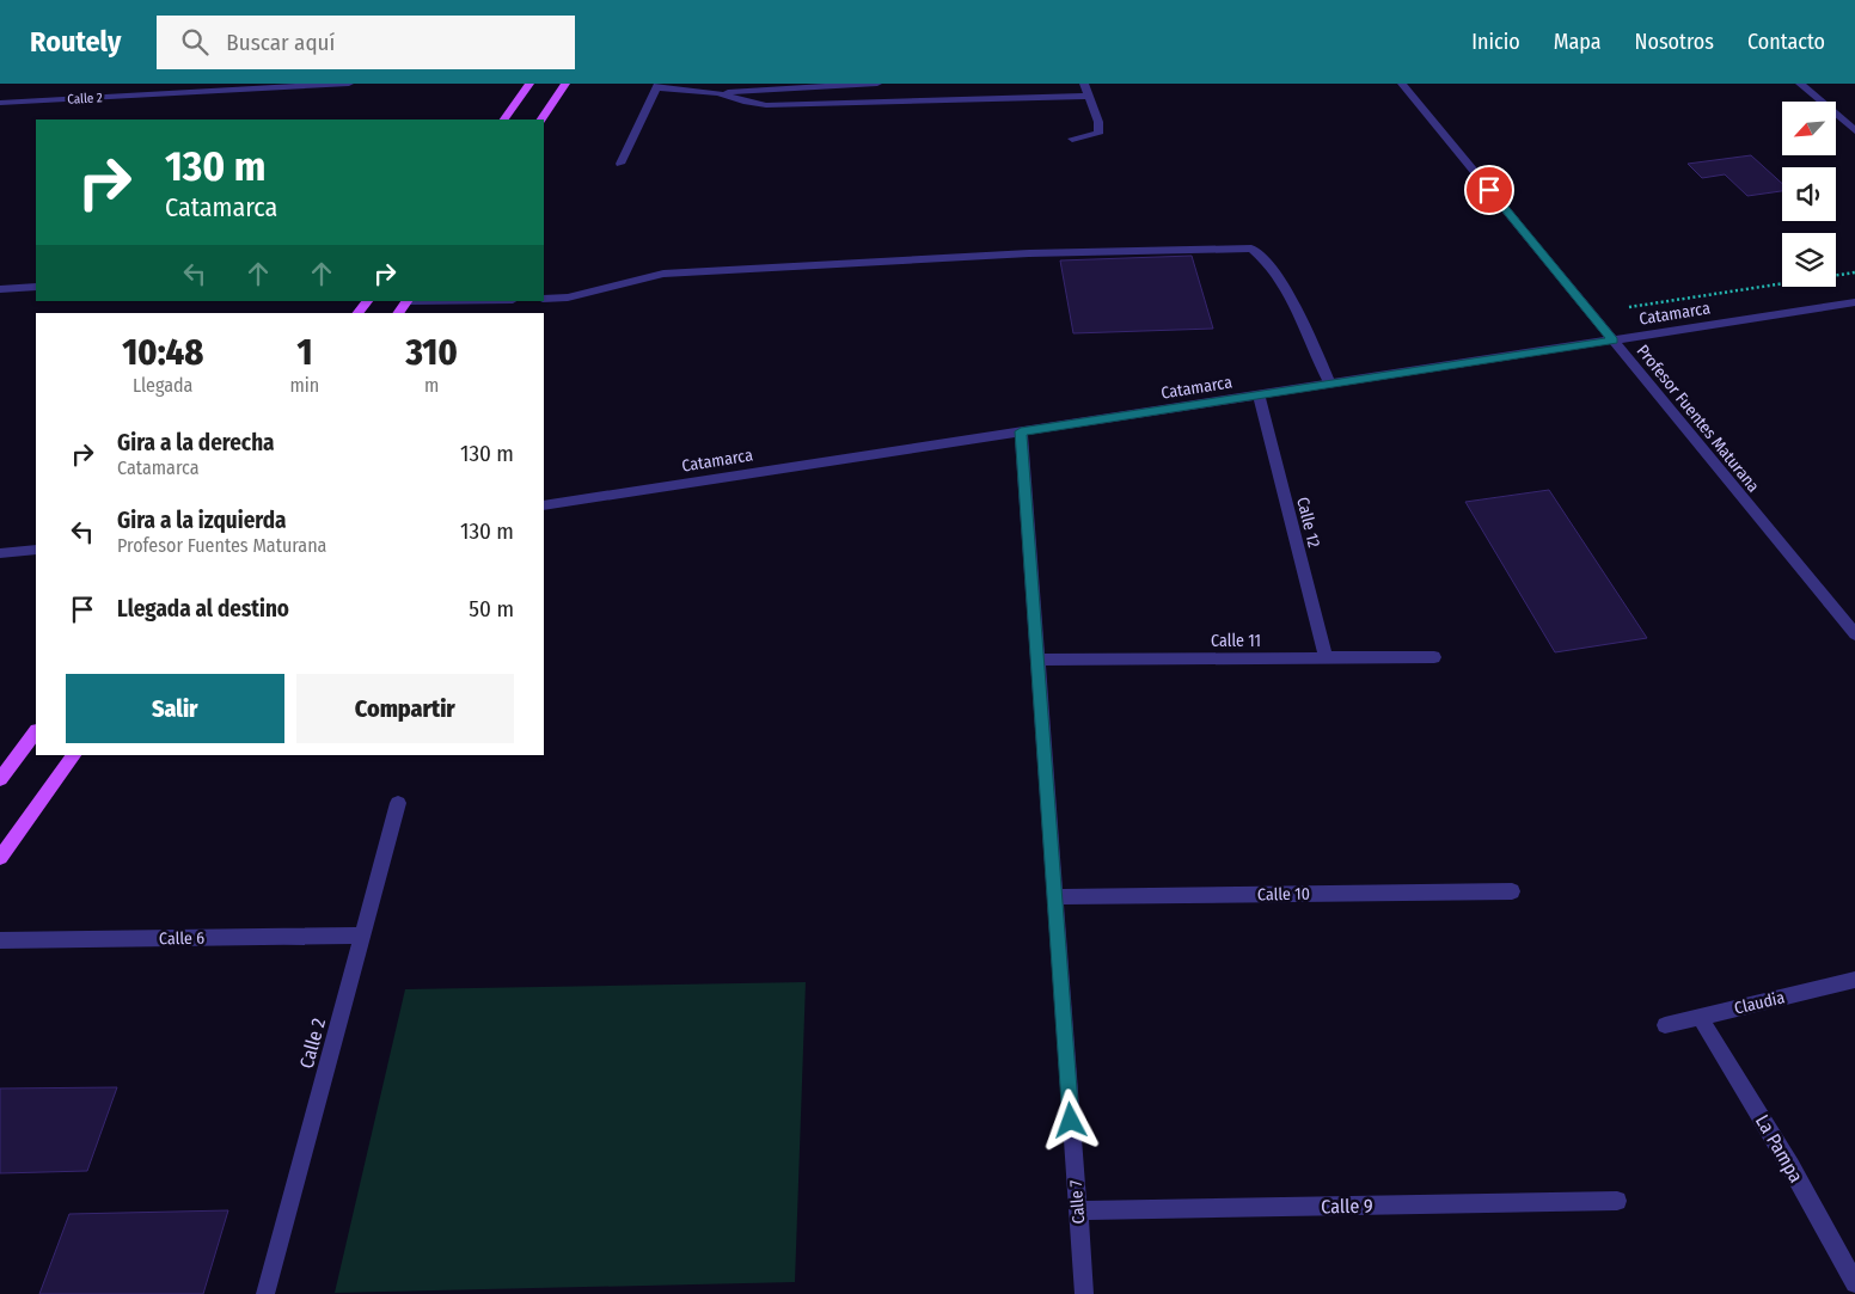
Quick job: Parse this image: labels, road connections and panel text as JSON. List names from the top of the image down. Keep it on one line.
{"streets":{"street":["Calle 2","Catamarca","Profesor Fuentes Maturana","Calle 12","Calle 11","Calle 10","Calle 6","Claudia","La Pampa","Calle 7","Calle 9"]},"crossings":[["Calle 2","Calle 6"],["Catamarca","Profesor Fuentes Maturana"],["Catamarca","Calle 12"],["Catamarca","Calle 7"],["Calle 12","Calle 11"],["Calle 11","Calle 7"],["Calle 10","Calle 7"],["Claudia","La Pampa"],["Calle 7","Calle 9"]],"north":"bottom left","page":{"header":"Routely","search":"Buscar aquí","nav":["Inicio","Mapa","Nosotros","Contacto"],"turn":["130 m","Catamarca"],"eta":["10:48","Llegada","1","min","310","m"],"list":[{"name":"Gira a la derecha","note":"Catamarca","value":"130 m"},{"name":"Gira a la izquierda","note":"Profesor Fuentes Maturana","value":"130 m"},{"name":"Llegada al destino","value":"50 m"}],"buttons":["Salir","Compartir"]}}
